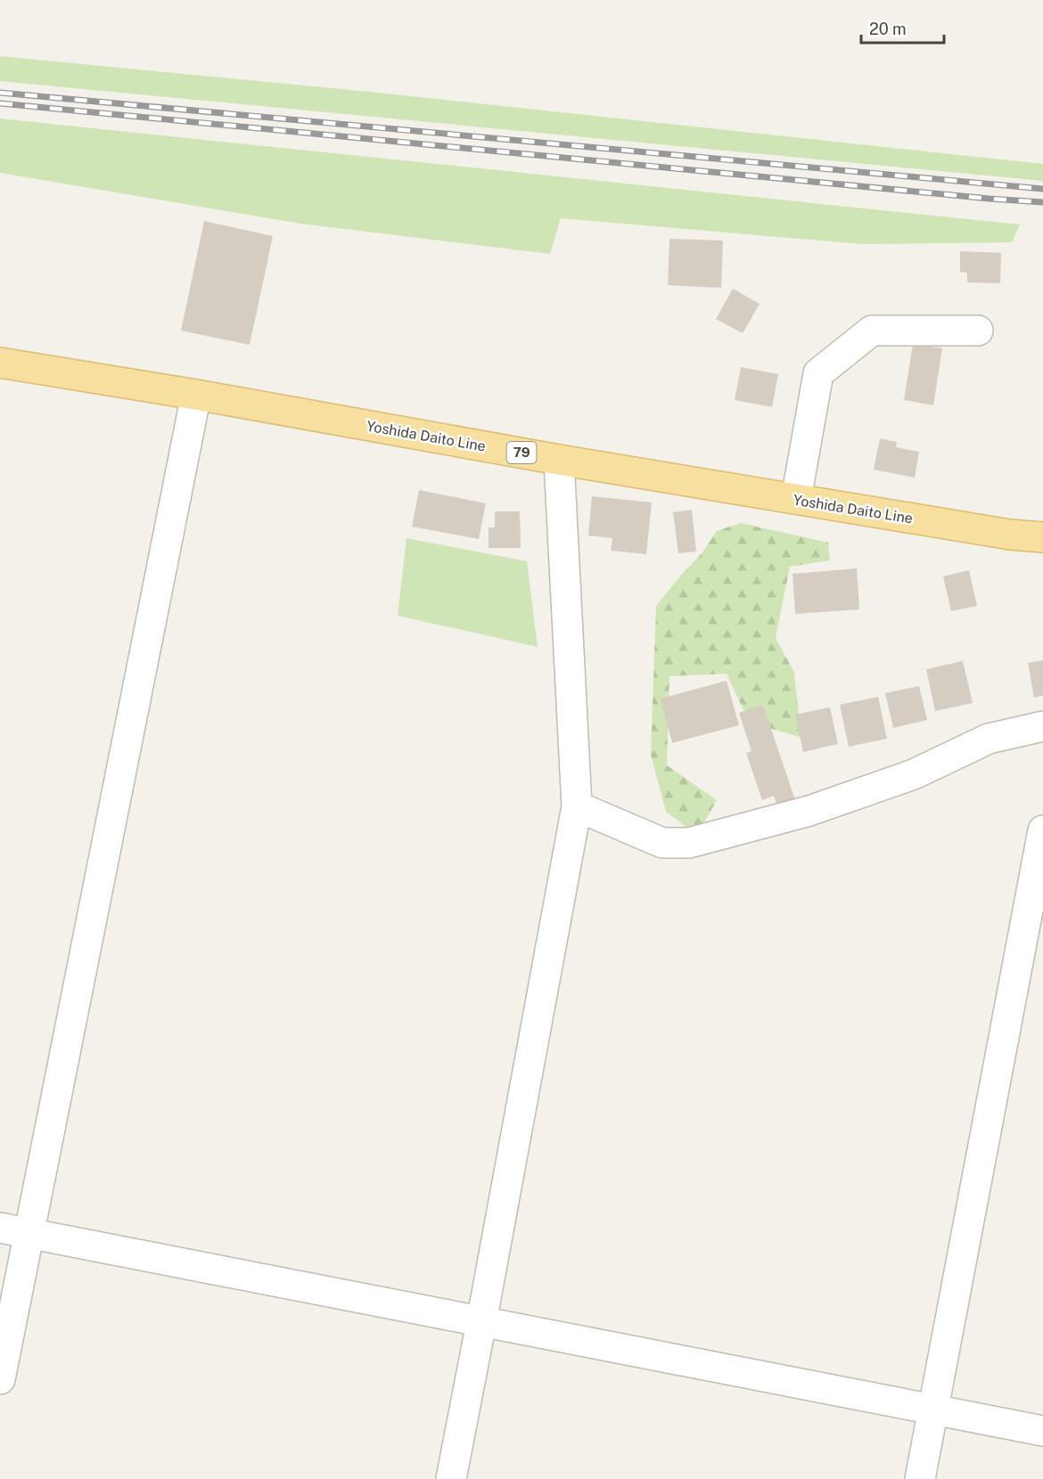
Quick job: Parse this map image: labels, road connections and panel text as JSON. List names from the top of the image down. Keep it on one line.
{"streets":{"main road":["Yoshida Daito Line","79"]},"scale_bar":"20 m"}
